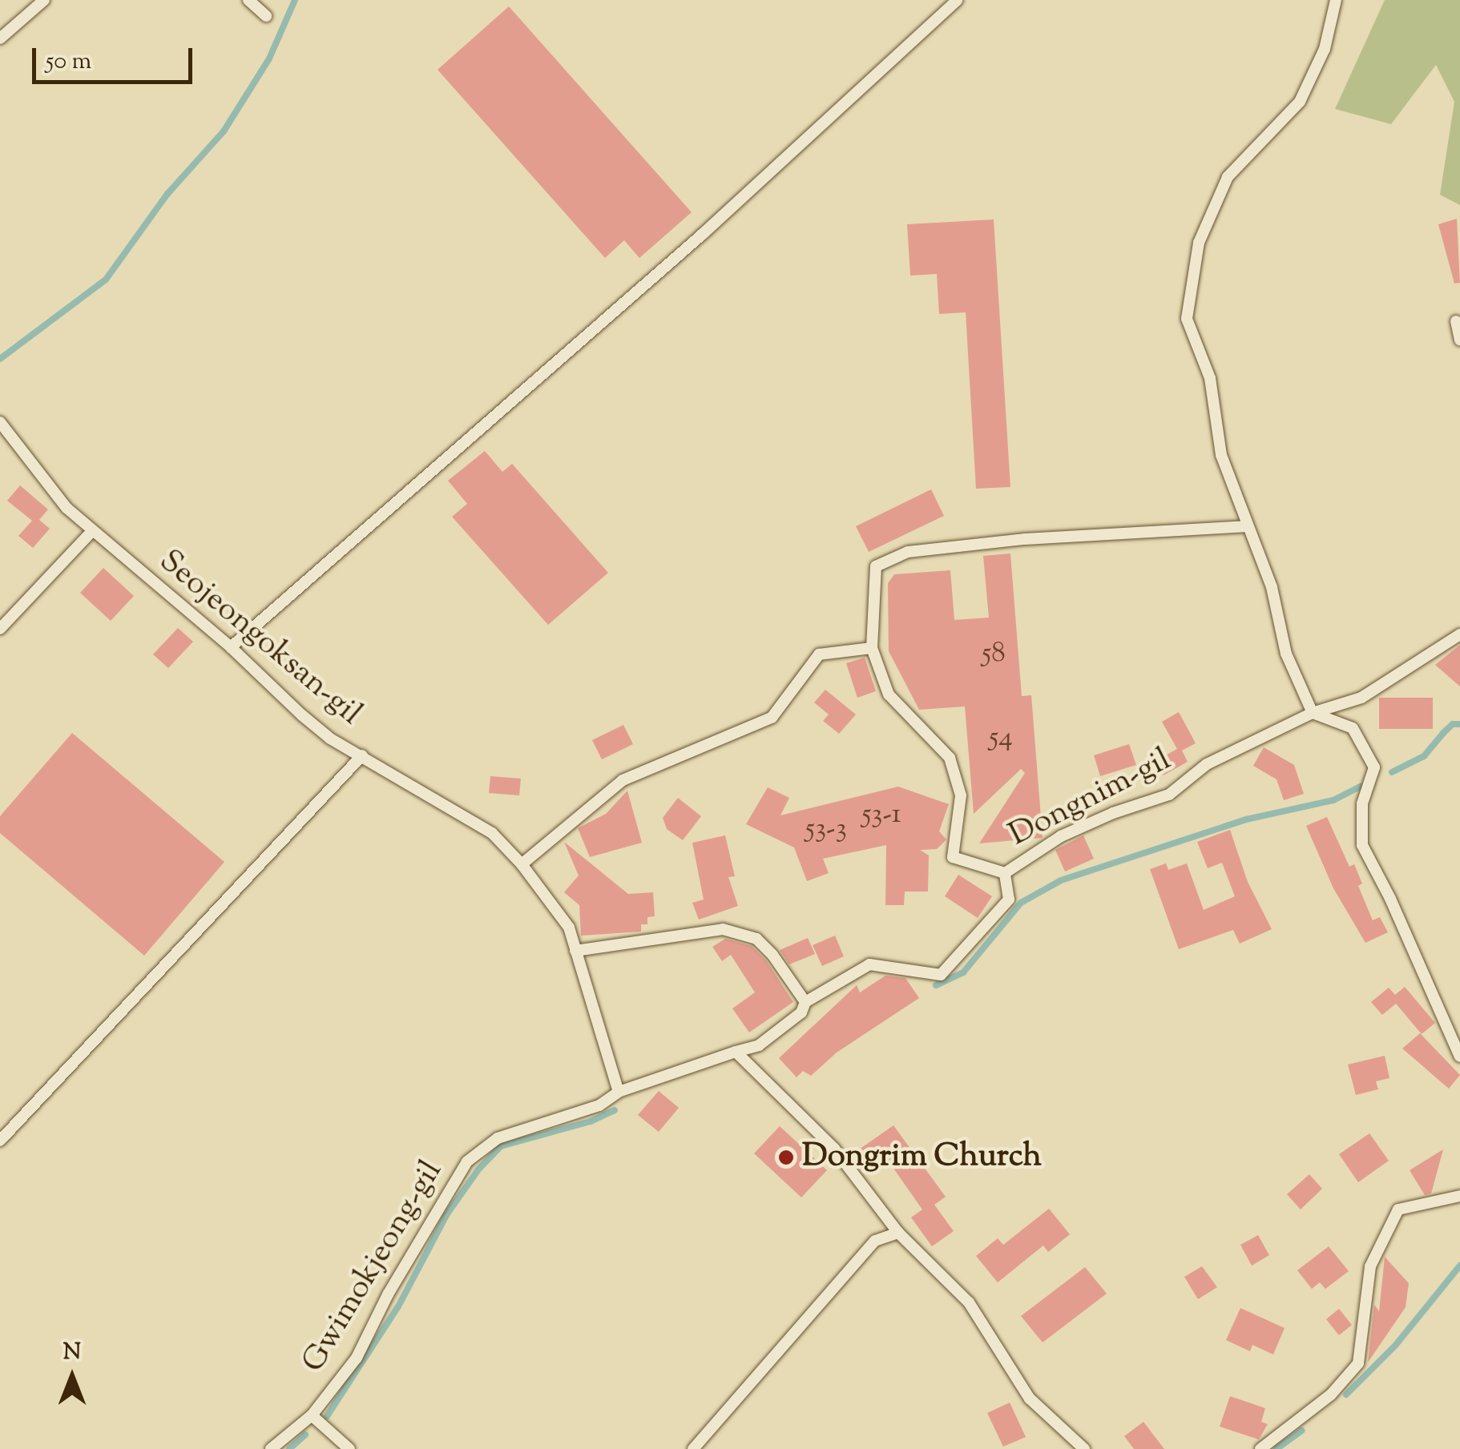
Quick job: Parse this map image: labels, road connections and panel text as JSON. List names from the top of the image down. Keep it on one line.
{"streets":{"lane":["Seojeongoksan-gil","Dongnim-gil","Gwimokjeong-gil"]},"crossings":[["Seojeongoksan-gil","Gwimokjeong-gil"]],"places":["Dongrim Church"],"house_numbers":["58","54","53-1","53-3"],"scale_bar":"50 m","north":"top"}
